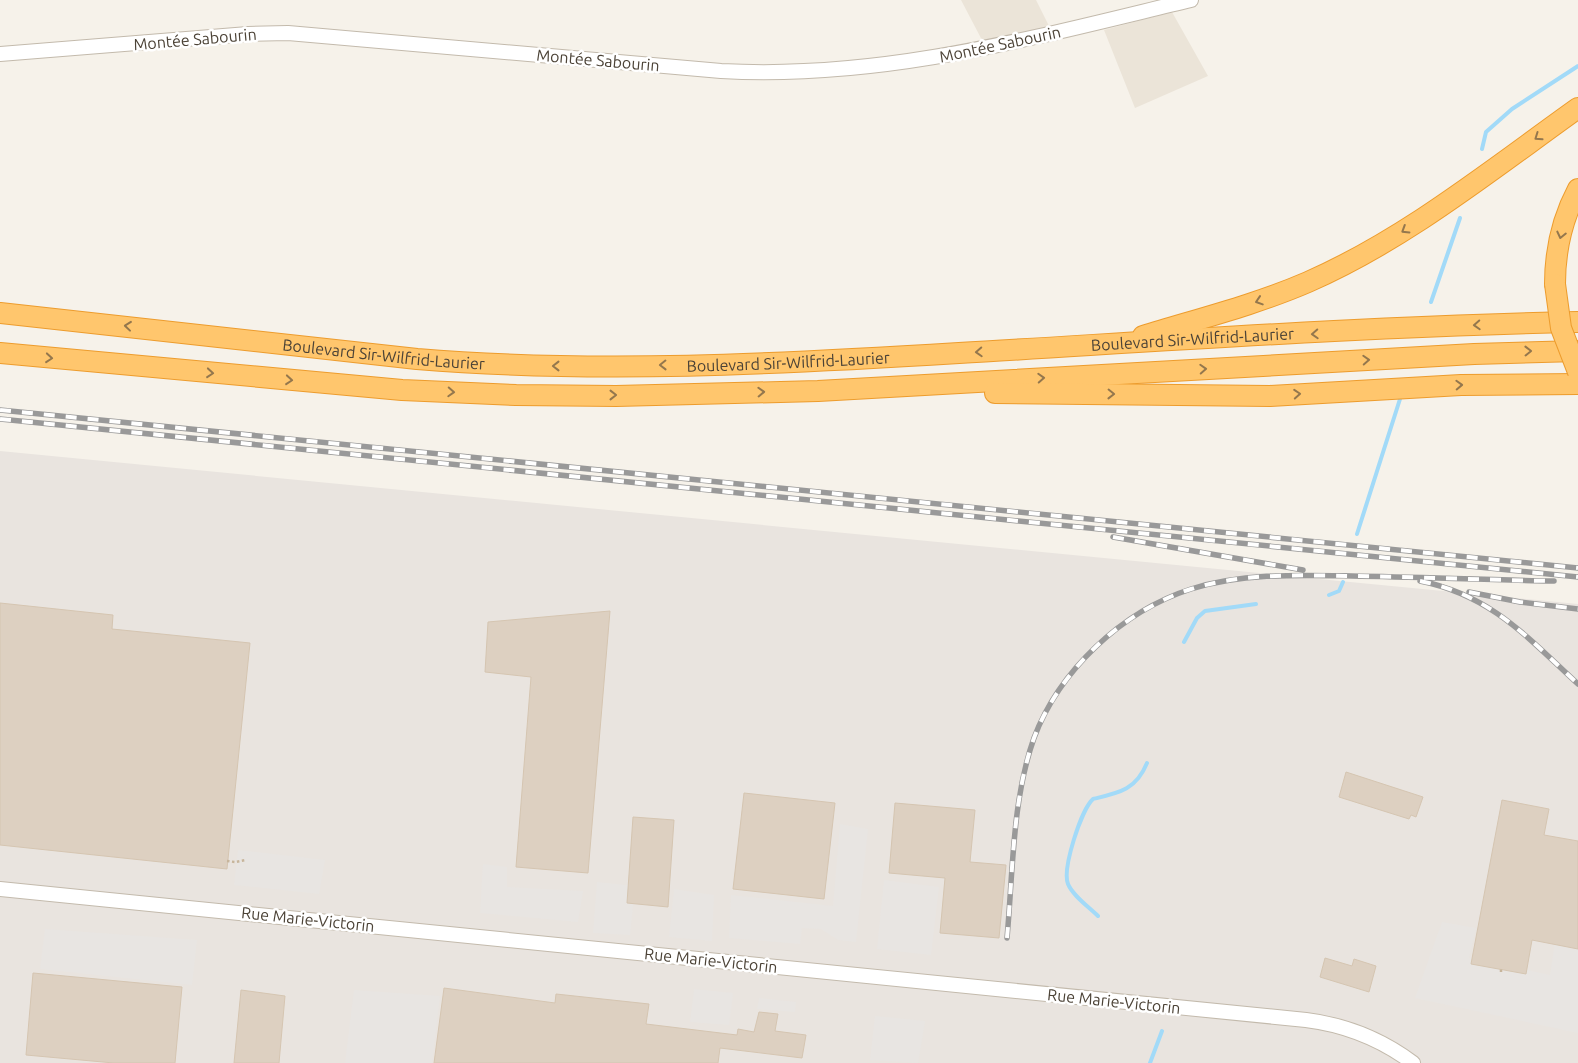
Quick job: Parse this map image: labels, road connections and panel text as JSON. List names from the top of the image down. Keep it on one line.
{"streets":{"highway":["Boulevard Sir-Wilfrid-Laurier"],"street":["Montée Sabourin","Rue Marie-Victorin"]}}
